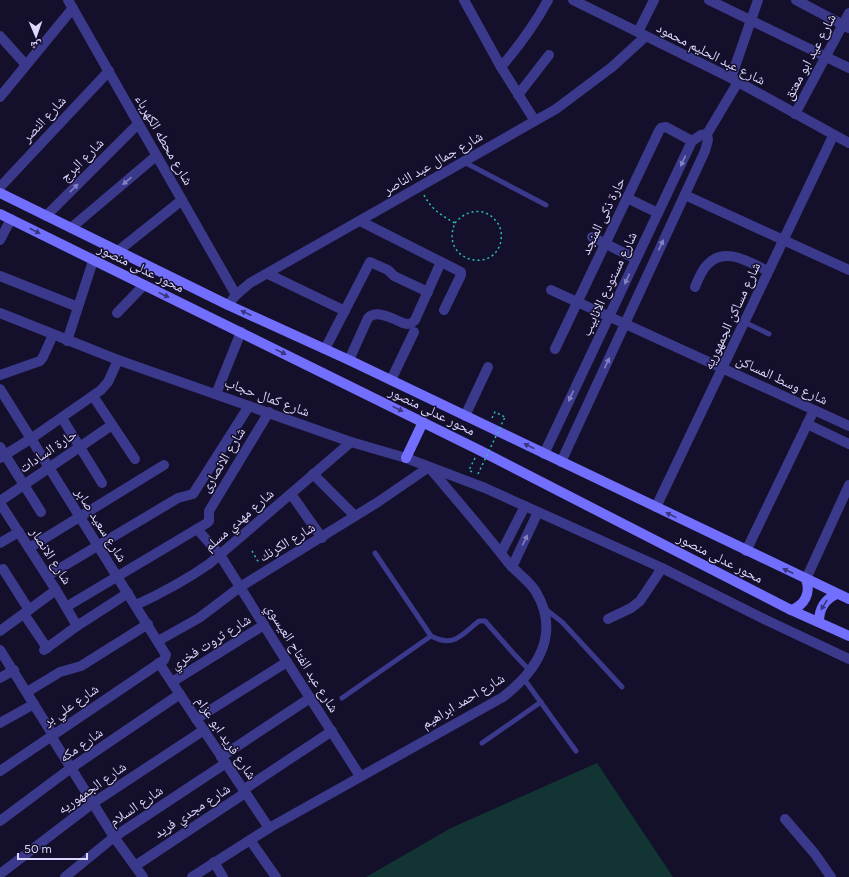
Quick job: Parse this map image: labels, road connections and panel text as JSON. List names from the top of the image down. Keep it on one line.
{"streets":{"main road":["محور عدلى منصور"],"street":["شارع عبد الحليم محمود","شارع عيد ابو معتق","شارع النصر","شارع محطه الكهرباء","شارع البرج","شارع جمال عبد الناصر","حارة ذكى المنجد","شارع مستودع الانابيب","شارع مساكن الجمهوريه","شارع وسط المساكن","شارع كمال حجاب","حارة السادات","شارع الانصارى","شارع مهدي مسلم","شارع سعيد صابر","شارع الكرنك","شارع الانصار","شارع ثروت فخري","شارع عبد الفتاح العيسوي","شارع احمد ابراهيم","شارع علي بر","شارع فريد ابو عزام","شارع مكه","شارع الجمهوريه","شارع السلام","شارع مجدي فريد"]},"crossings":[["شارع عبد الحليم محمود","شارع عيد ابو معتق"],["شارع عبد الحليم محمود","شارع جمال عبد الناصر"],["شارع عبد الحليم محمود","شارع مساكن الجمهوريه"],["شارع النصر","شارع محطه الكهرباء"],["شارع محطه الكهرباء","شارع البرج"],["شارع محطه الكهرباء","شارع جمال عبد الناصر"],["شارع البرج","محور عدلى منصور"],["شارع جمال عبد الناصر","محور عدلى منصور"],["حارة ذكى المنجد","شارع مستودع الانابيب"],["حارة ذكى المنجد","شارع وسط المساكن"],["محور عدلى منصور","شارع مستودع الانابيب"],["محور عدلى منصور","شارع مساكن الجمهوريه"],["شارع مستودع الانابيب","شارع وسط المساكن"],["شارع مساكن الجمهوريه","شارع وسط المساكن"],["شارع كمال حجاب","شارع الانصارى"],["شارع كمال حجاب","شارع مهدي مسلم"],["شارع كمال حجاب","شارع الكرنك"],["شارع كمال حجاب","شارع احمد ابراهيم"],["حارة السادات","شارع سعيد صابر"],["حارة السادات","شارع الانصار"],["شارع الانصارى","شارع عبد الفتاح العيسوي"],["شارع مهدي مسلم","شارع سعيد صابر"],["شارع مهدي مسلم","شارع عبد الفتاح العيسوي"],["شارع سعيد صابر","شارع الكرنك"],["شارع سعيد صابر","شارع علي بر"],["شارع سعيد صابر","شارع فريد ابو عزام"],["شارع الكرنك","شارع عبد الفتاح العيسوي"],["شارع الكرنك","شارع احمد ابراهيم"],["شارع ثروت فخري","شارع عبد الفتاح العيسوي"],["شارع ثروت فخري","شارع فريد ابو عزام"],["شارع عبد الفتاح العيسوي","شارع احمد ابراهيم"],["شارع عبد الفتاح العيسوي","شارع السلام"],["شارع عبد الفتاح العيسوي","شارع مجدي فريد"],["شارع احمد ابراهيم","شارع فريد ابو عزام"],["شارع علي بر","شارع فريد ابو عزام"],["شارع فريد ابو عزام","شارع مكه"],["شارع فريد ابو عزام","شارع الجمهوريه"],["شارع فريد ابو عزام","شارع السلام"],["شارع فريد ابو عزام","شارع مجدي فريد"]],"scale_bar":"50 m","north":"bottom"}
